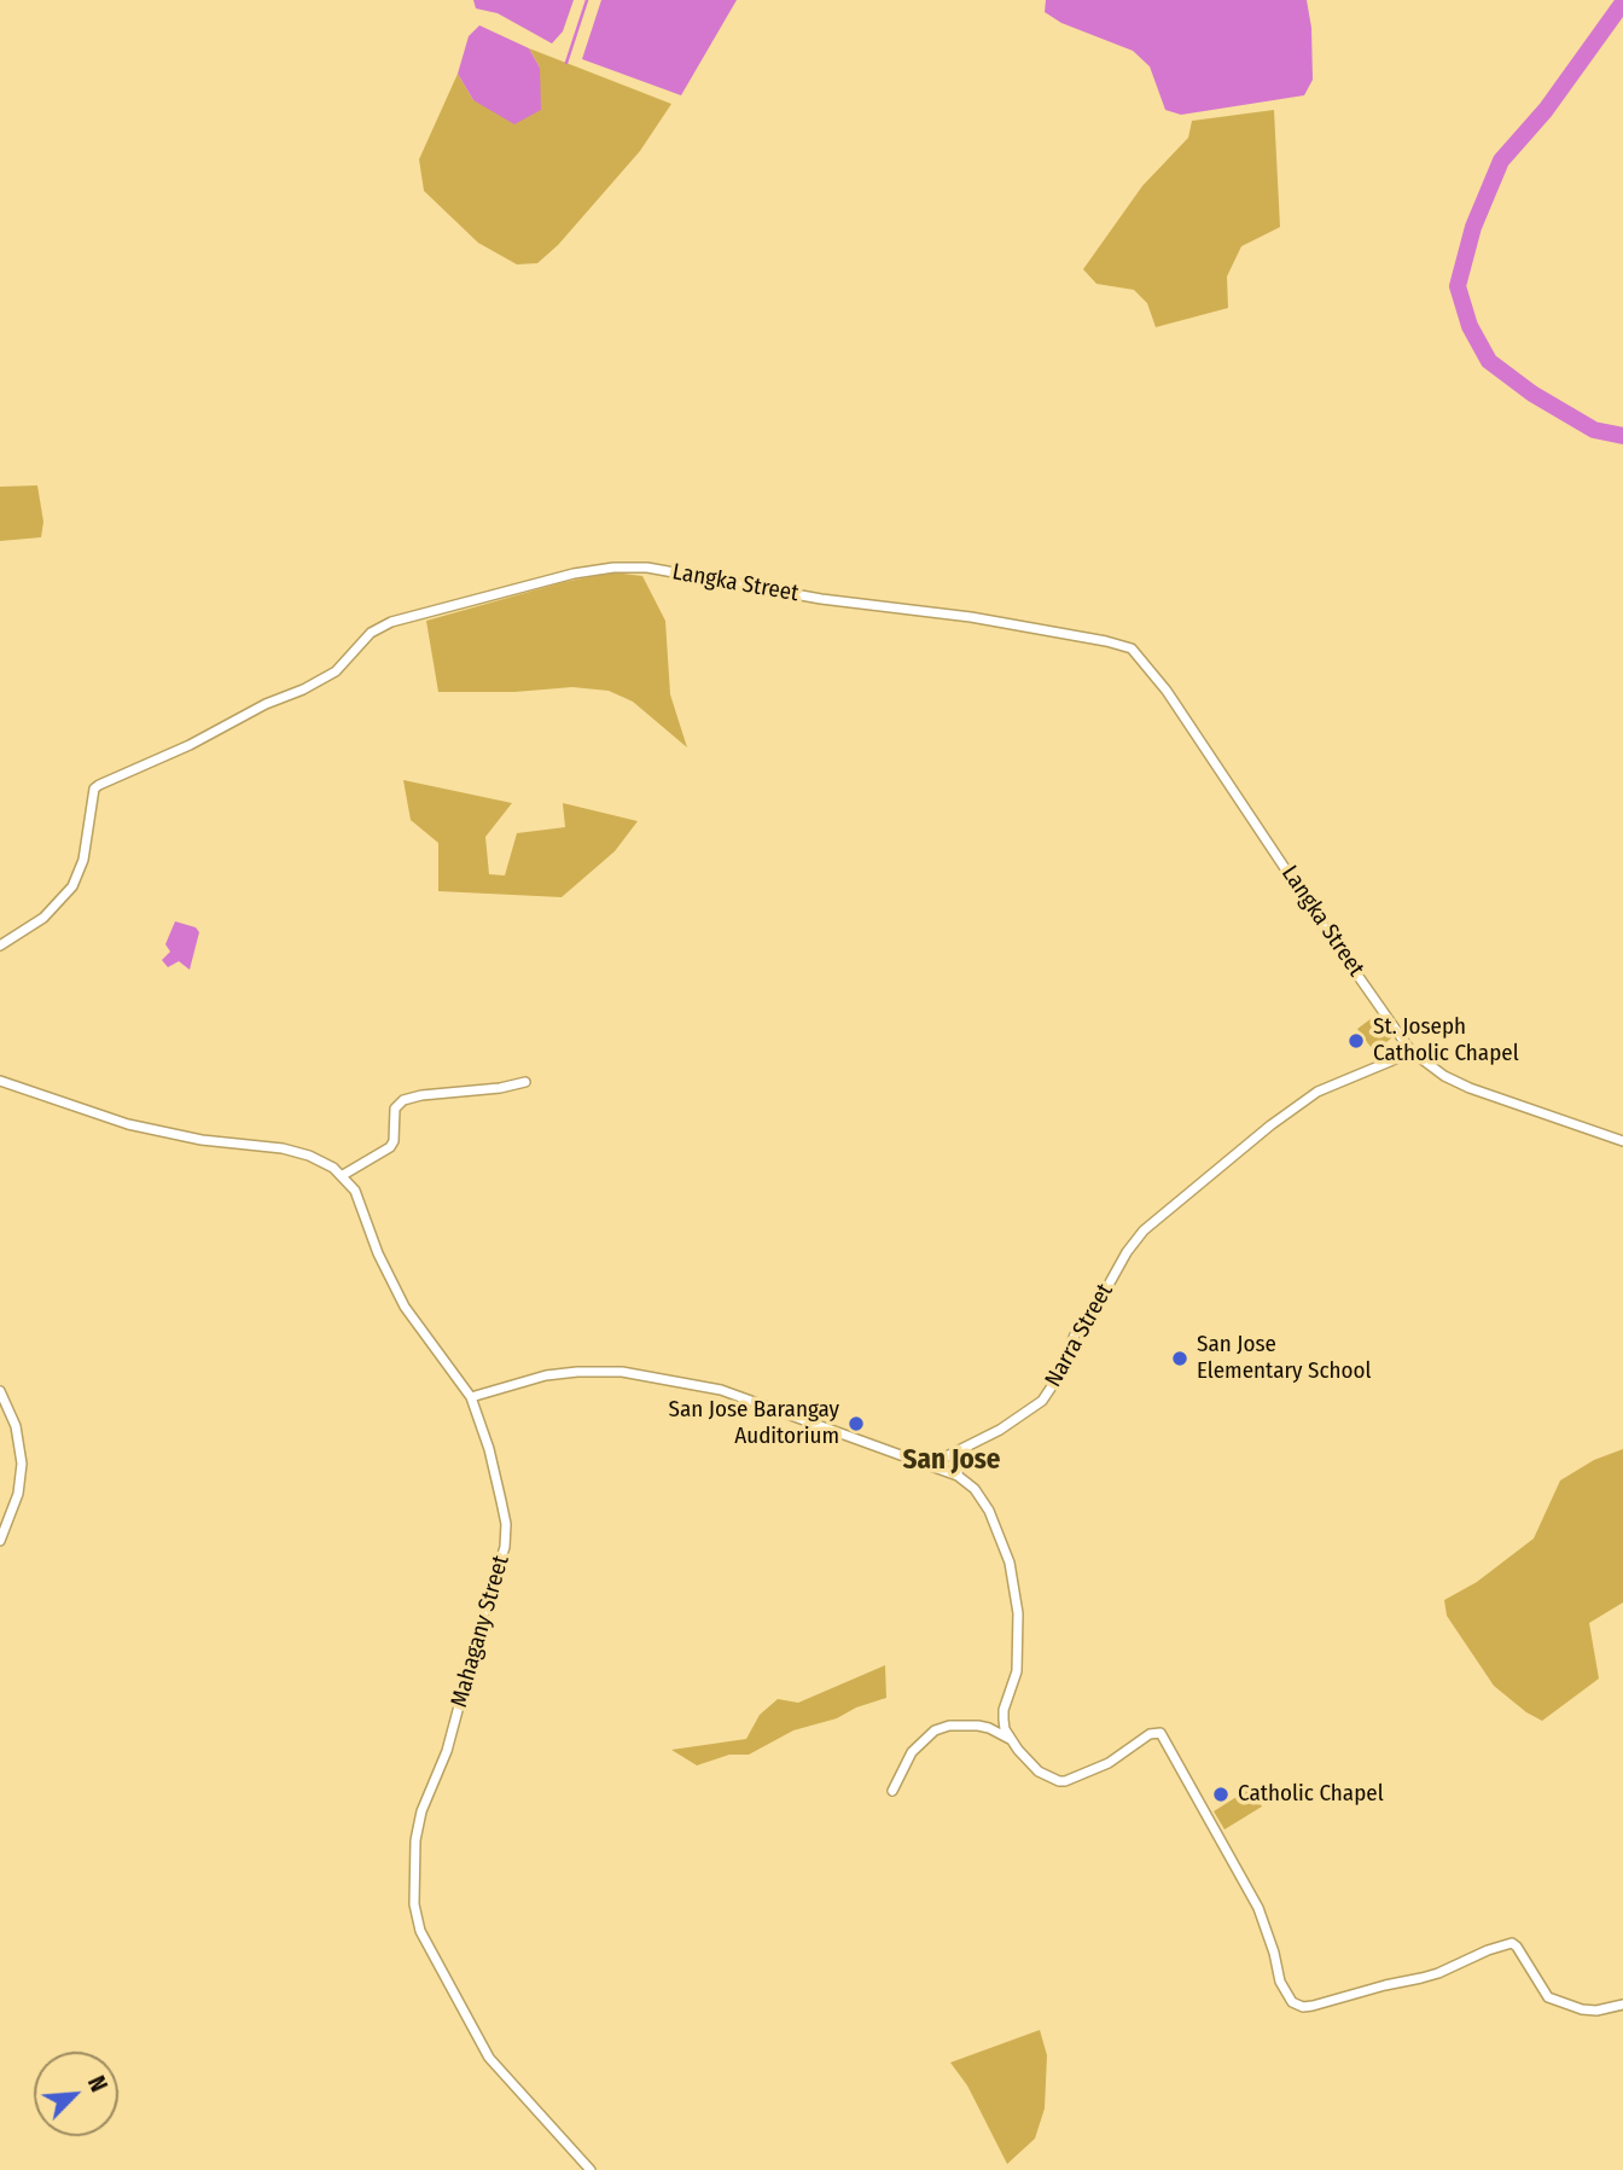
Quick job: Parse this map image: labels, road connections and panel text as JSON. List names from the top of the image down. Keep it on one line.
{"streets":{"street":["Langka Street","Narra Street","Mahagany Street"]},"crossings":[["Langka Street","Narra Street"],["Narra Street","Mahagany Street"]],"districts":["San Jose"],"places":["St. Joseph Catholic Chapel","San Jose Elementary School","San Jose Barangay Auditorium","Catholic Chapel"],"north":"top right"}
